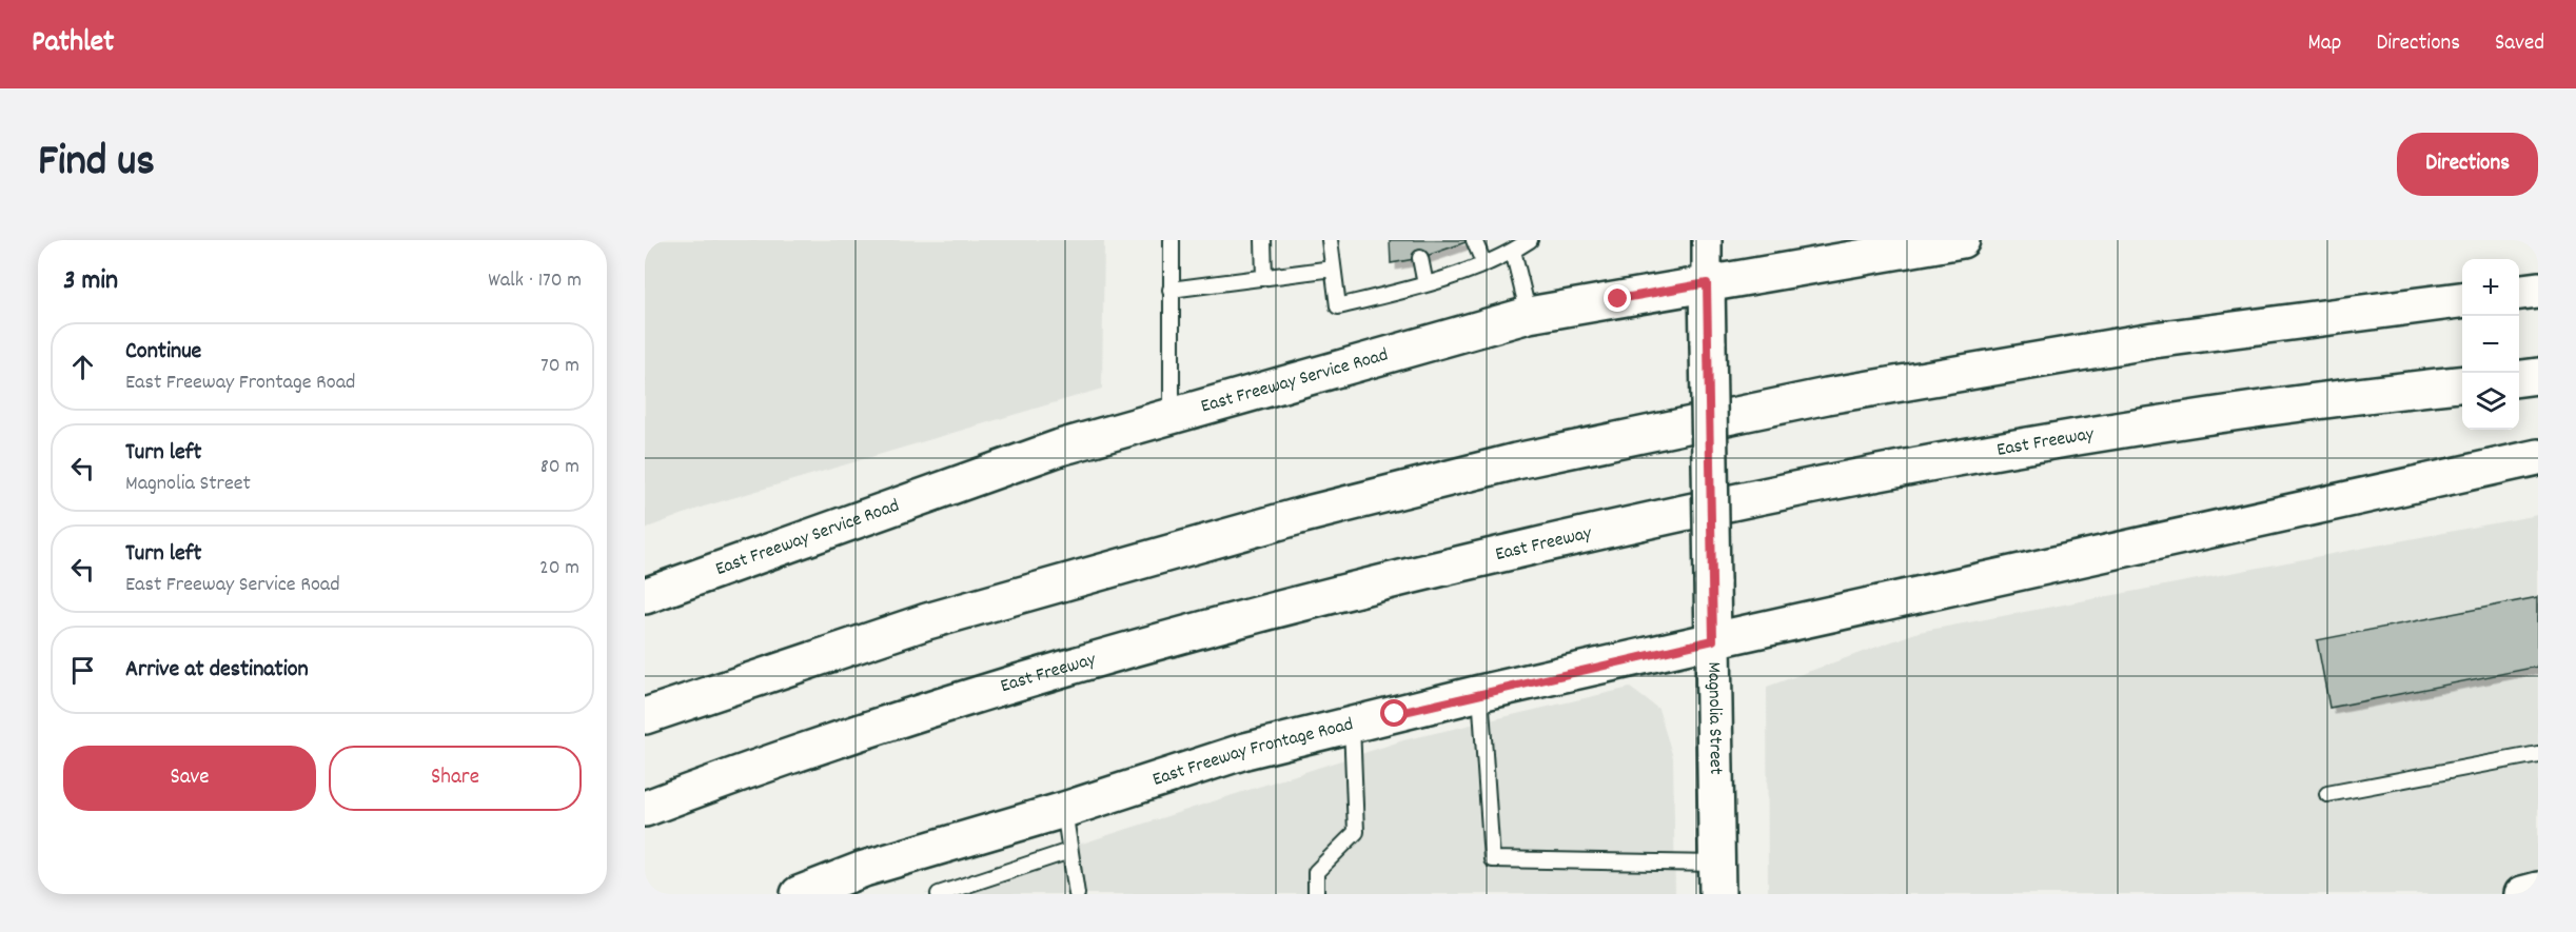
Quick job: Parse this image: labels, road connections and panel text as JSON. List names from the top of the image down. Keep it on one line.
{"streets":{"main road":["East Freeway Service Road","East Freeway","Magnolia Street","East Freeway Frontage Road"]},"crossings":[["East Freeway Service Road","Magnolia Street"],["Magnolia Street","East Freeway Frontage Road"]],"page":{"header":"Pathlet","nav":["Map","Directions","Saved"],"title":"Find us","buttons":["Directions",["Save","Share"]],"heading":["3 min","Walk · 170 m"],"map_buttons":["+","−"],"list":[["Continue","East Freeway Frontage Road","70 m"],["Turn left","Magnolia Street","80 m"],["Turn left","East Freeway Service Road","20 m"],"Arrive at destination"]}}
